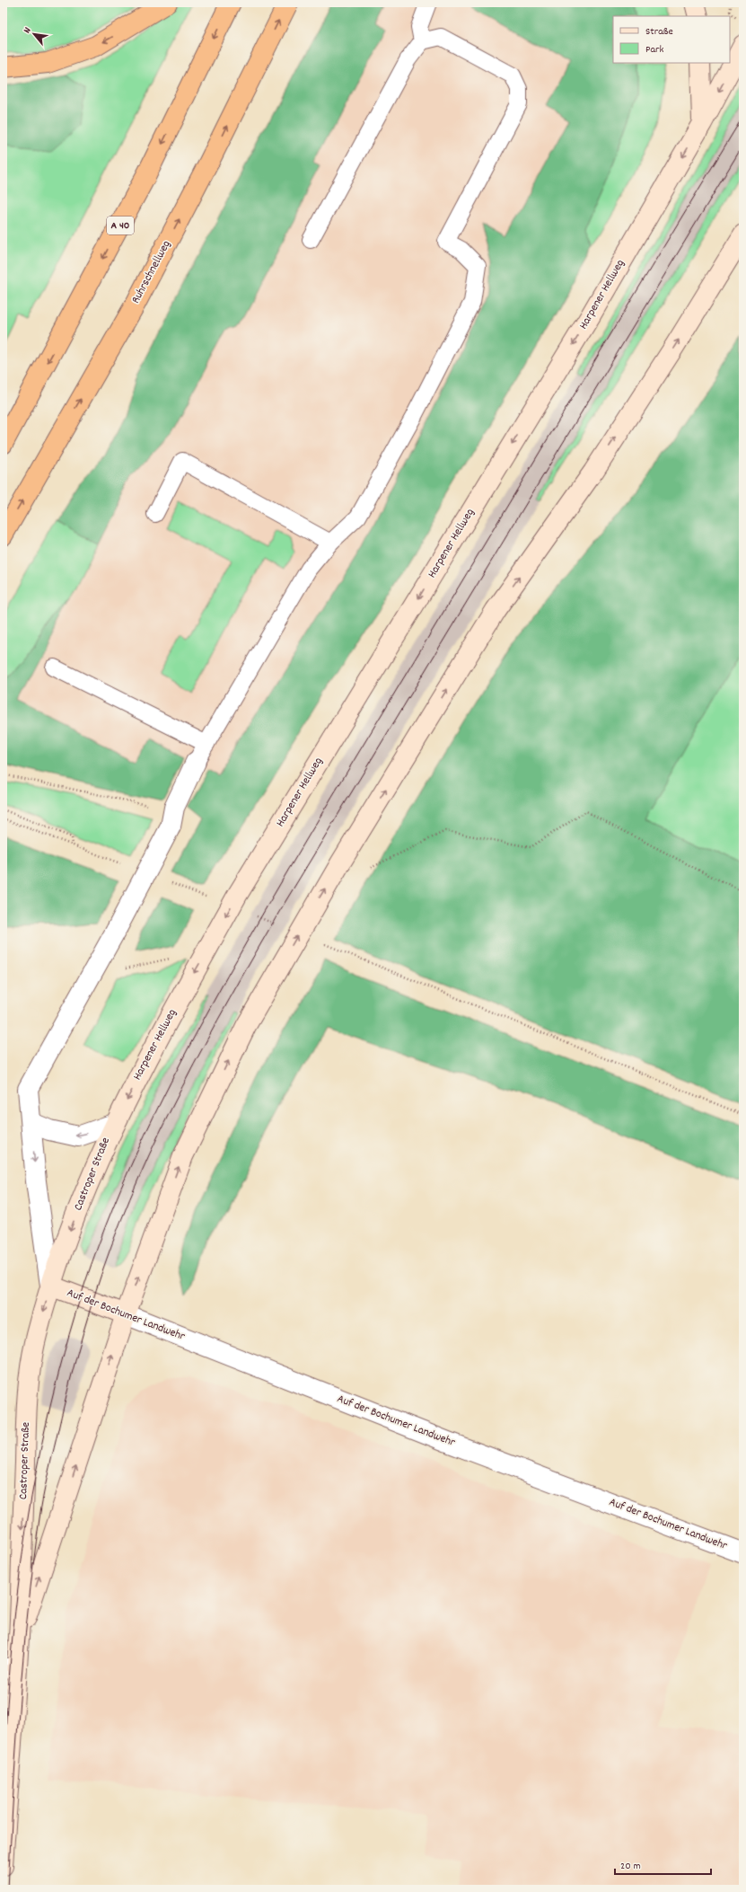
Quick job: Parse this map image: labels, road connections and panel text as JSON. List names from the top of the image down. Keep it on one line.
{"streets":{"highway":["A 40","Ruhrschnellweg"],"main road":["Harpener Hellweg","Castroper Straße","Auf der Bochumer Landwehr"]},"crossings":[["Harpener Hellweg","Castroper Straße"],["Castroper Straße","Auf der Bochumer Landwehr"]],"legend":["Straße","Park"],"scale_bar":"20 m","north":"top left"}
